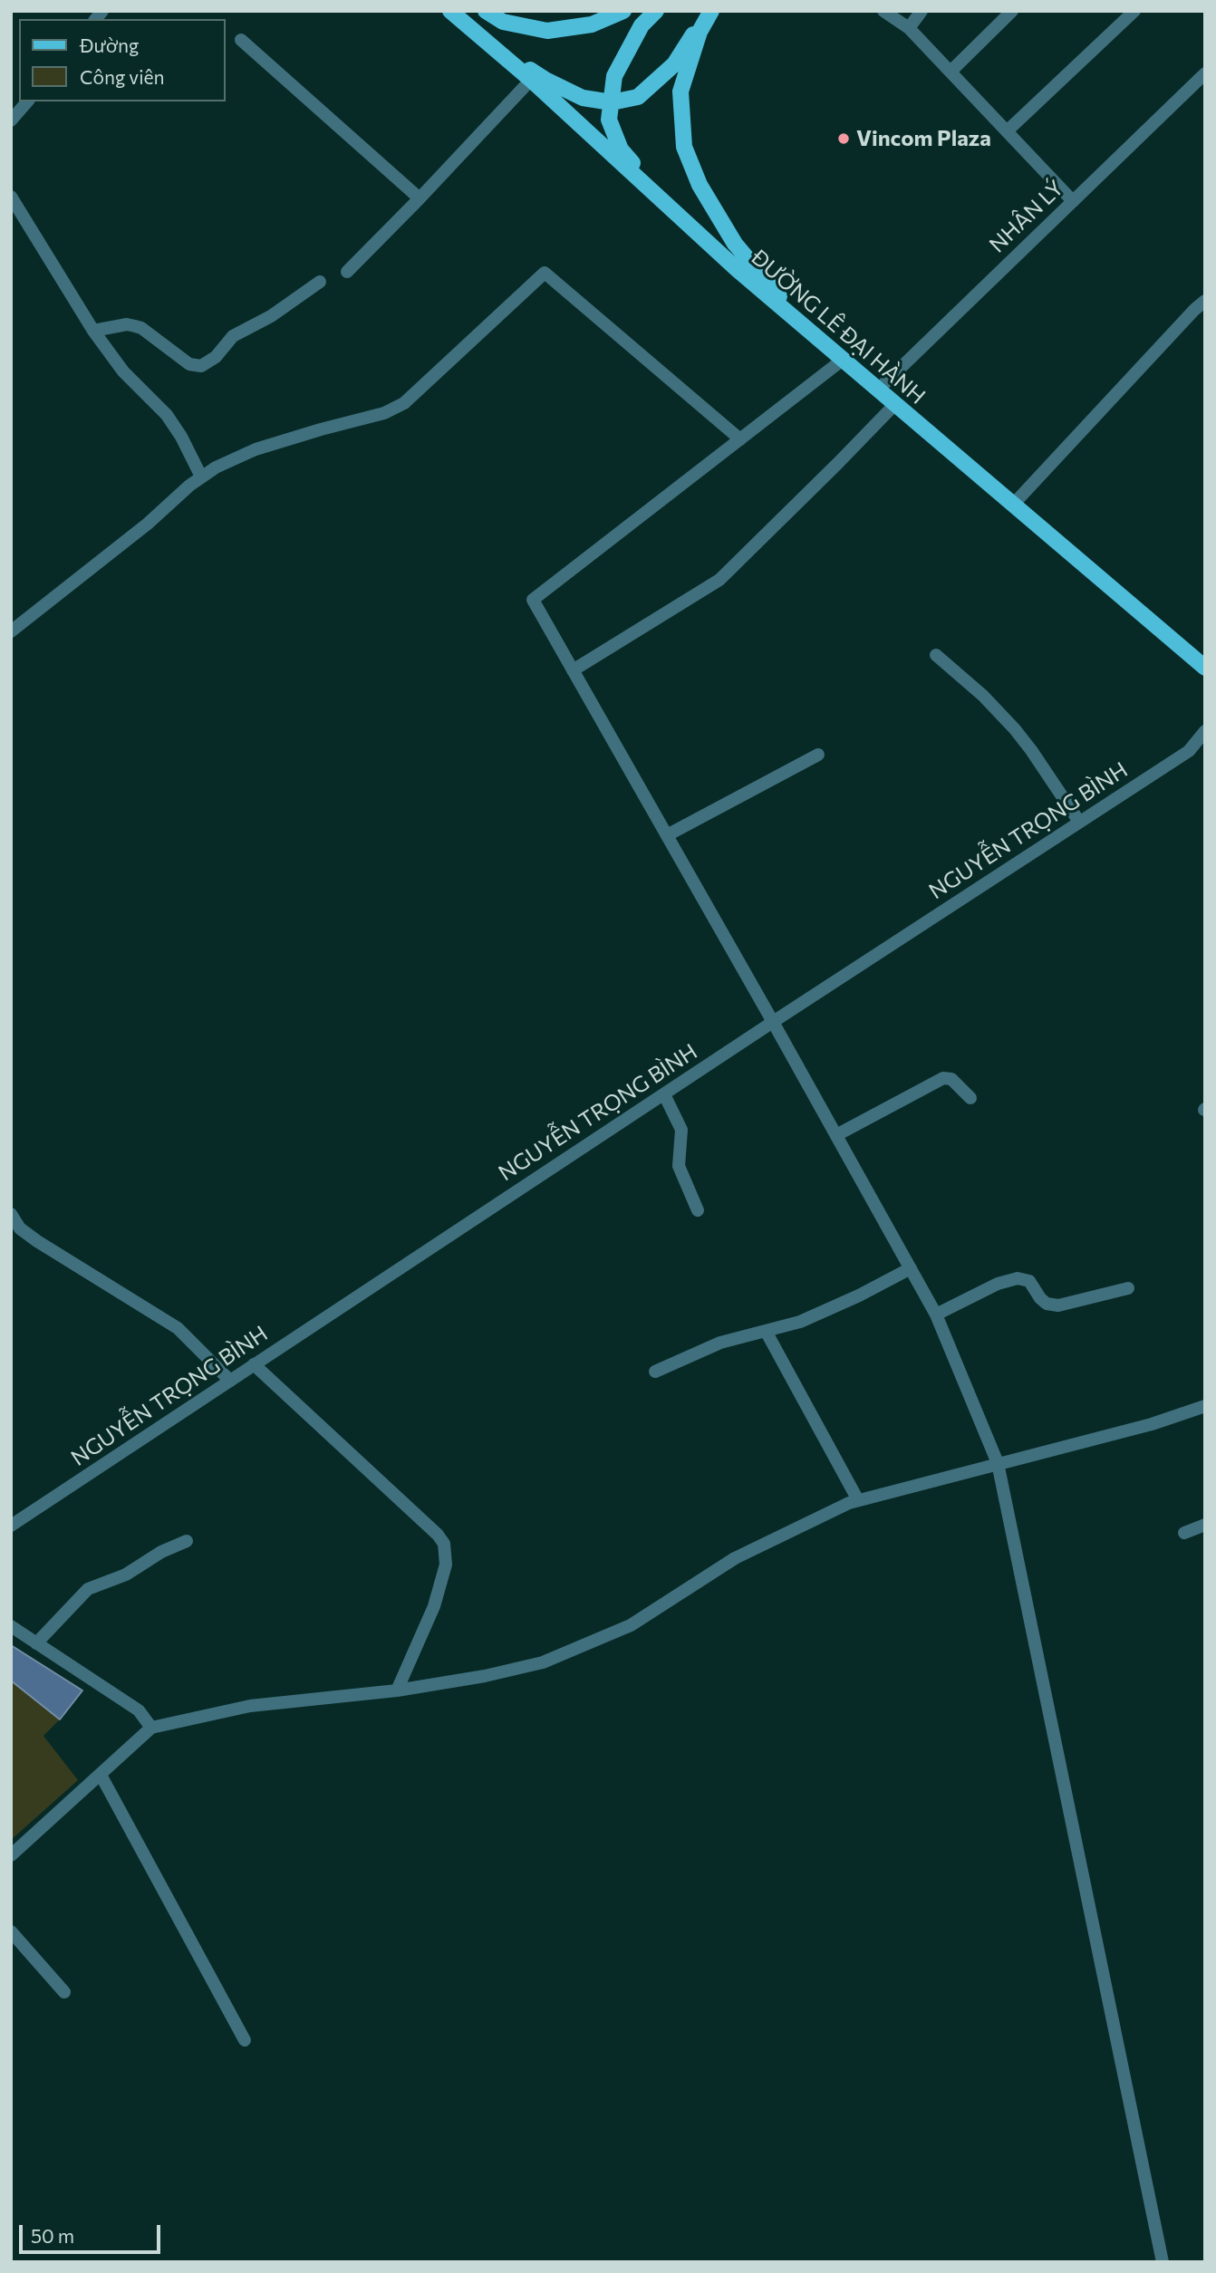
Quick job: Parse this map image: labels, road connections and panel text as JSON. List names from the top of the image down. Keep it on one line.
{"streets":{"main road":["ĐƯỜNG LÊ ĐẠI HÀNH"],"street":["NHÂN LÝ","NGUYỄN TRỌNG BÌNH"]},"crossings":[["NHÂN LÝ","ĐƯỜNG LÊ ĐẠI HÀNH"]],"places":["Vincom Plaza"],"legend":["Đường","Công viên"],"scale_bar":"50 m"}
